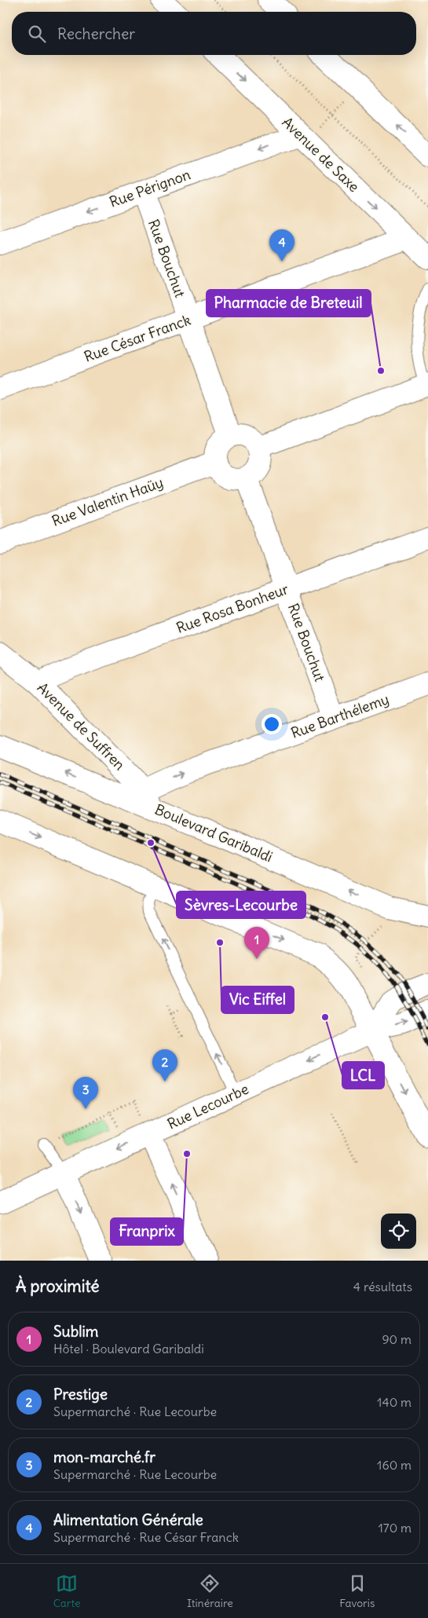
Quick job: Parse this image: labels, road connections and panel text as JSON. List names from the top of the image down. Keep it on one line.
{"streets":{"street":["Avenue de Saxe","Rue Pérignon","Rue Bouchut","Rue César Franck","Rue Valentin Haüy","Rue Rosa Bonheur","Rue Barthélemy","Avenue de Suffren","Boulevard Garibaldi","Rue Lecourbe"]},"crossings":[["Avenue de Saxe","Rue Pérignon"],["Avenue de Saxe","Rue César Franck"],["Rue Pérignon","Rue Bouchut"],["Rue Bouchut","Rue César Franck"],["Rue Bouchut","Rue Valentin Haüy"],["Rue Bouchut","Rue Rosa Bonheur"],["Rue Bouchut","Rue Barthélemy"],["Rue Rosa Bonheur","Avenue de Suffren"],["Rue Barthélemy","Avenue de Suffren"],["Rue Barthélemy","Boulevard Garibaldi"],["Avenue de Suffren","Boulevard Garibaldi"]],"one_way":["Rue Pérignon","Rue Barthélemy"],"places":["Pharmacie de Breteuil","Sèvres-Lecourbe","Vic Eiffel","LCL","Franprix"],"page":{"search":"Rechercher","pins":["4","1","2","3"],"heading":["À proximité","4 résultats"],"list":[{"mark":"1","name":"Sublim","note":"Hôtel · Boulevard Garibaldi","value":"90 m"},{"mark":"2","name":"Prestige","note":"Supermarché · Rue Lecourbe","value":"140 m"},{"mark":"3","name":"mon-marché.fr","note":"Supermarché · Rue Lecourbe","value":"160 m"},{"mark":"4","name":"Alimentation Générale","note":"Supermarché · Rue César Franck","value":"170 m"}],"nav":["Carte","Itinéraire","Favoris"]}}
